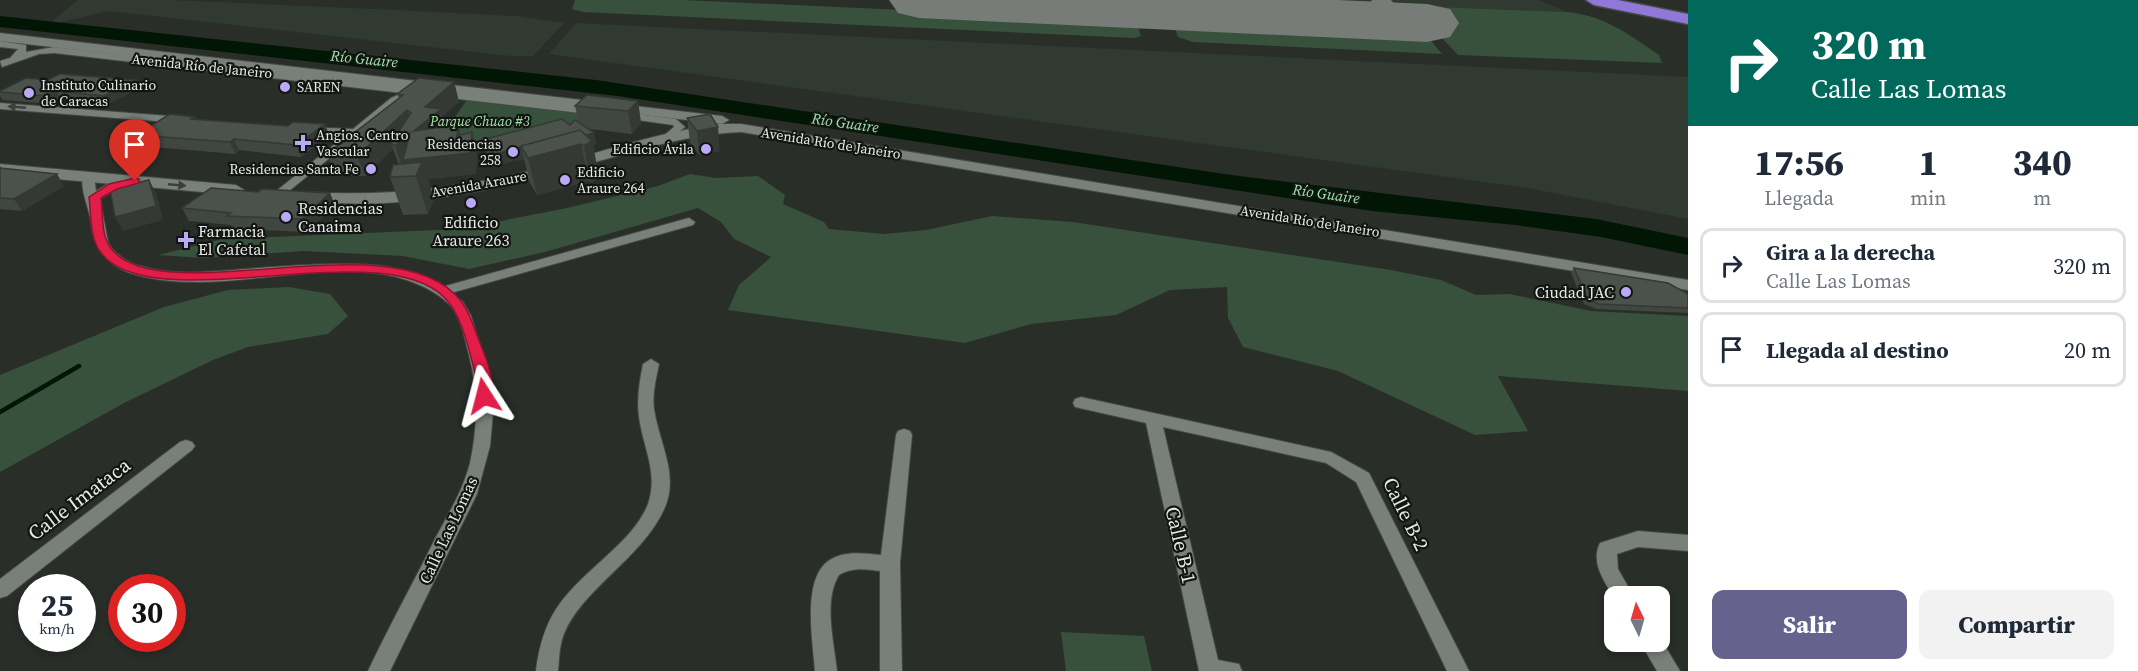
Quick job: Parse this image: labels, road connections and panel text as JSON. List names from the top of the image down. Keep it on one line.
{"streets":{"street":["Avenida Río de Janeiro","Avenida Araure","Calle Imataca","Calle B-2","Calle Las Lomas","Calle B-1"]},"crossings":[["Avenida Río de Janeiro","Avenida Araure"],["Avenida Araure","Calle Las Lomas"],["Calle B-2","Calle B-1"]],"water":["Río Guaire"],"parks":["Parque Chuao #3"],"places":{"other":["SAREN","Instituto Culinario de Caracas","Edificio Ávila","Residencias 258","Residencias Santa Fe","Edificio Araure 264","Edificio Araure 263","Residencias Canaima","Ciudad JAC"],"health":["Angios. Centro Vascular","Farmacia El Cafetal"]},"north":"top","page":{"turn":["320 m","Calle Las Lomas"],"eta":["17:56","Llegada","1","min","340","m"],"list":[{"name":"Gira a la derecha","note":"Calle Las Lomas","value":"320 m"},{"name":"Llegada al destino","value":"20 m"}],"speed":"25 km/h","limit":"30","buttons":["Salir","Compartir"]}}
